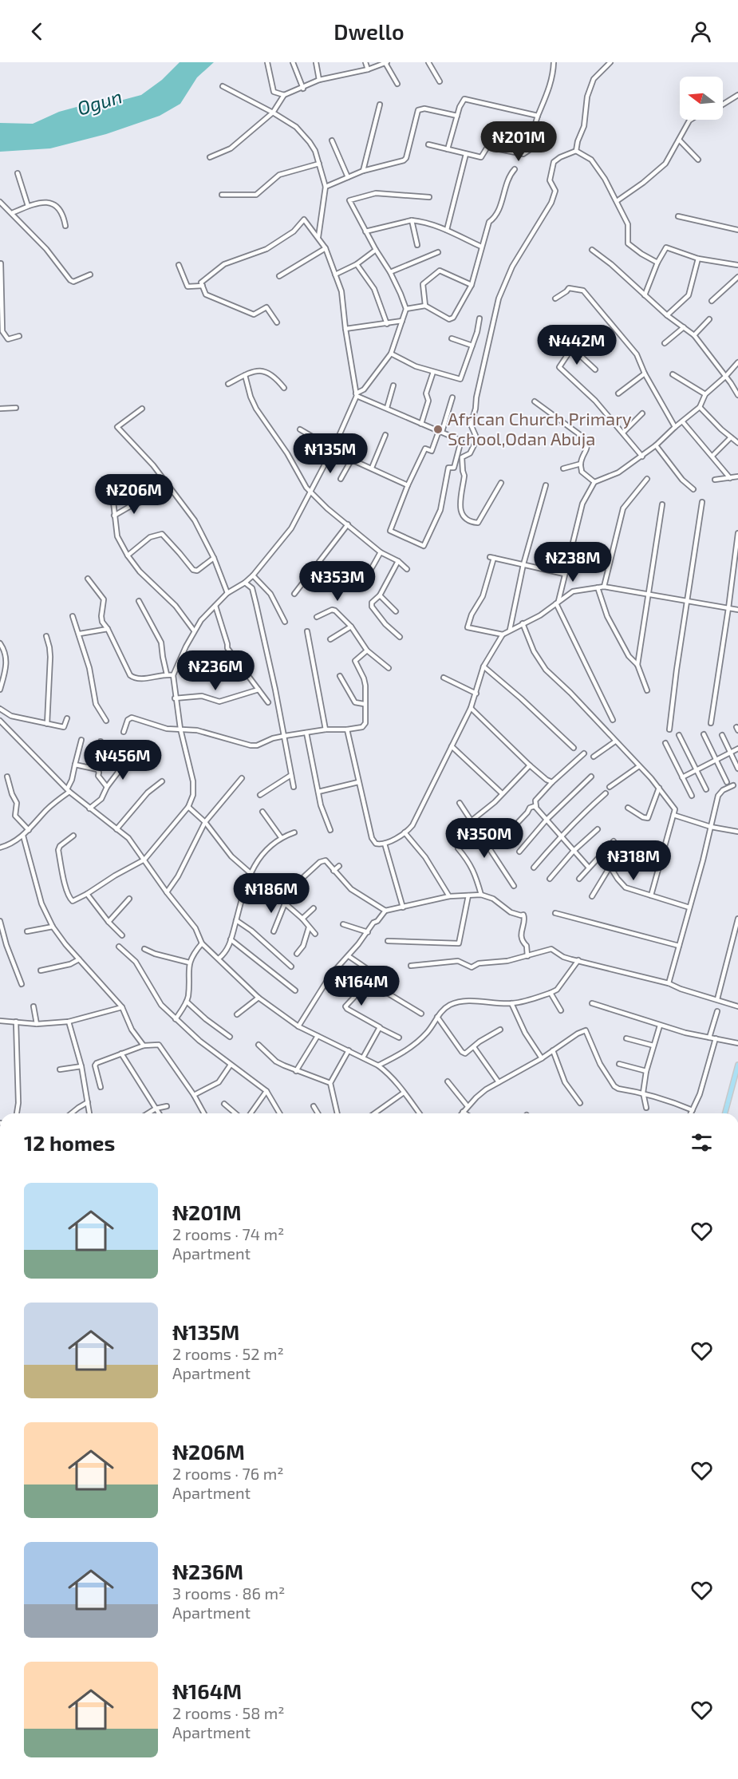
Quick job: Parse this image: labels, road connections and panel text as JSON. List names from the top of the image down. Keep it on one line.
{"water":["Ogun"],"places":["African Church Primary School,Odan Abuja"],"north":"left","page":{"header":"Dwello","price":["₦201M","₦442M","₦135M","₦206M","₦238M","₦353M","₦236M","₦456M","₦350M","₦318M","₦186M","₦164M"],"heading":"12 homes","list":[{"name":"₦201M","note":"2 rooms · 74 m² · Apartment"},{"name":"₦135M","note":"2 rooms · 52 m² · Apartment"},{"name":"₦206M","note":"2 rooms · 76 m² · Apartment"},{"name":"₦236M","note":"3 rooms · 86 m² · Apartment"},{"name":"₦164M","note":"2 rooms · 58 m² · Apartment"}]}}
